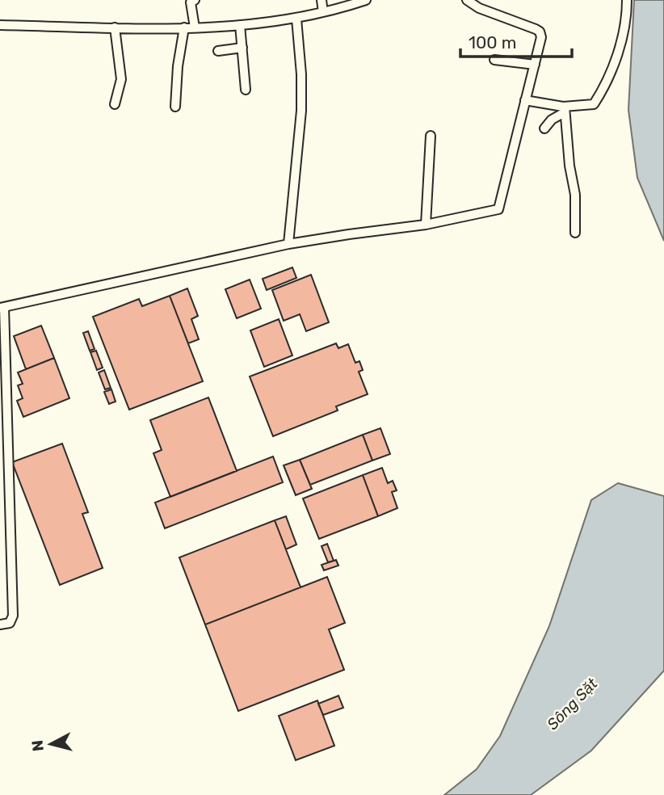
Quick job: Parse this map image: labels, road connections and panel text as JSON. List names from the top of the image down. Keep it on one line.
{"water":["Sông Sặt"],"scale_bar":"100 m","north":"left"}
